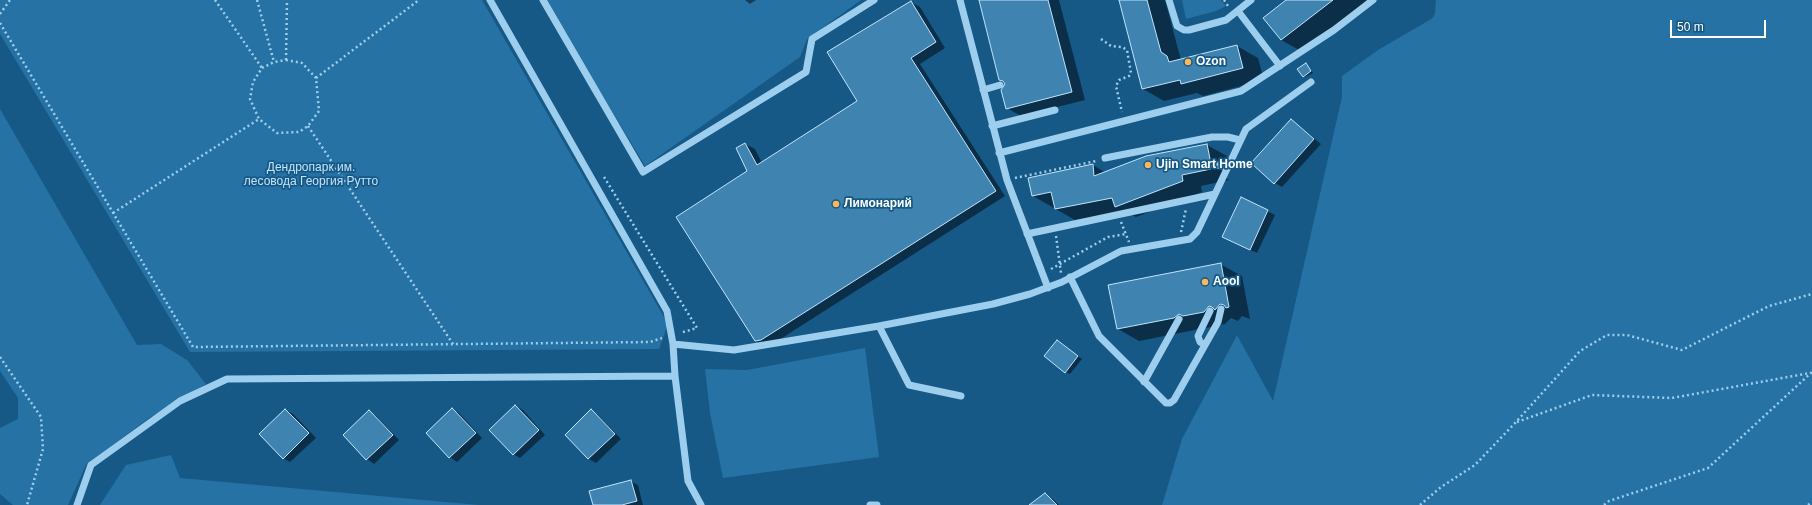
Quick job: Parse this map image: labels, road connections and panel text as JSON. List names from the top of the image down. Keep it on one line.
{"parks":["Дендропарк им. лесовода Георгия Рутто"],"places":["Ozon","Ujin Smart Home","Лимонарий","Aool"],"scale_bar":"50 m"}
